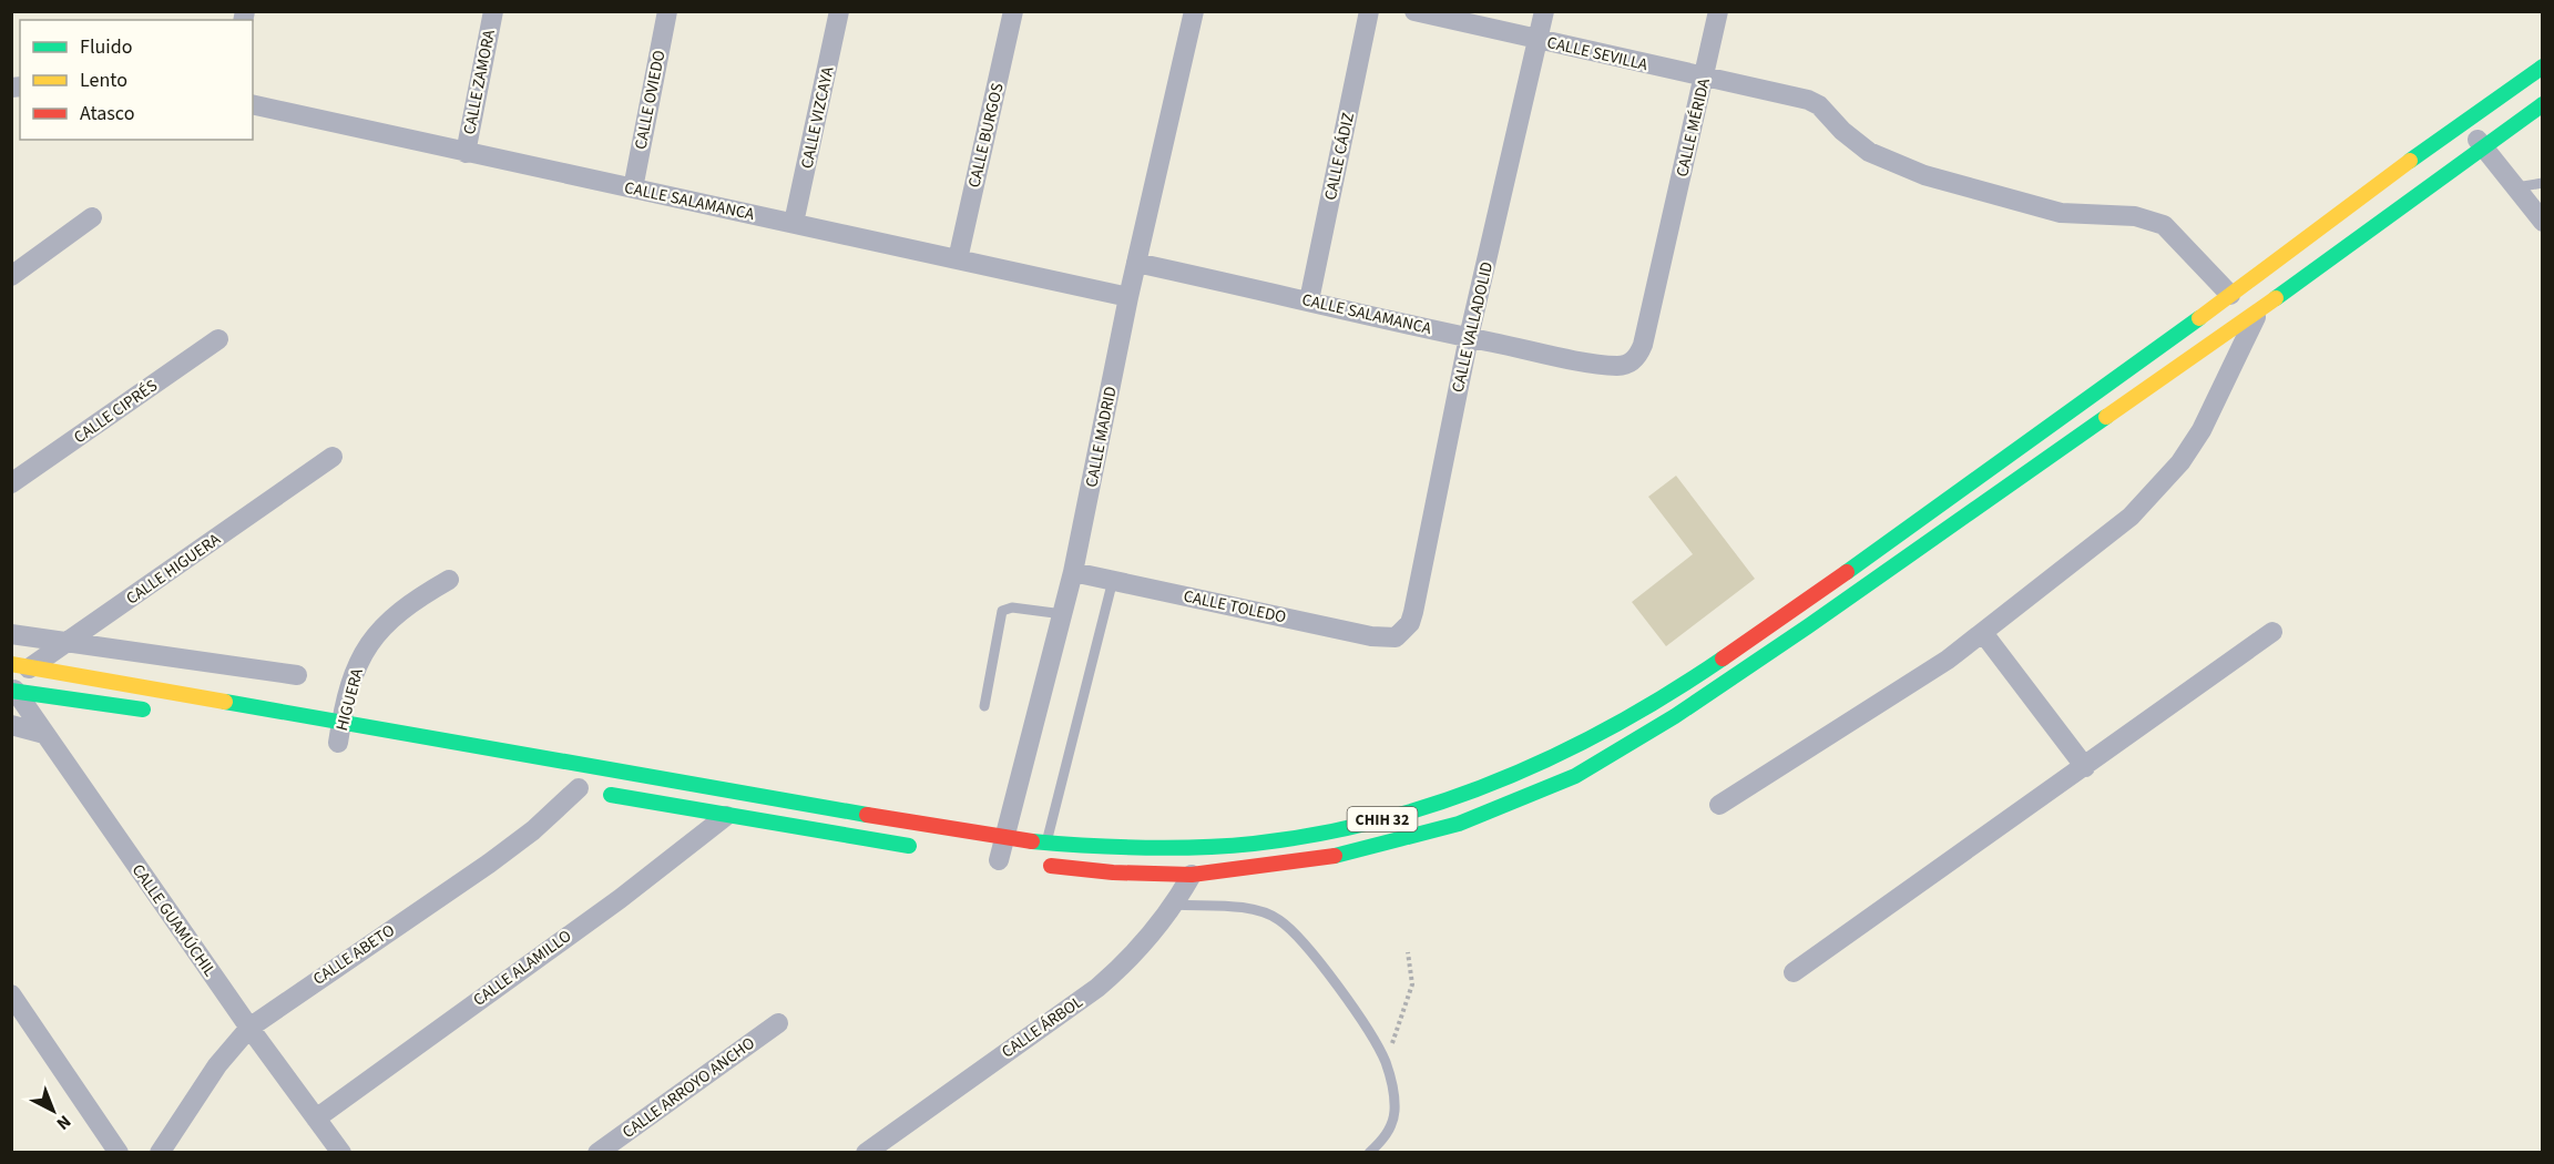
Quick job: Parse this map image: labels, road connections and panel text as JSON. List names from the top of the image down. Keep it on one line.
{"streets":{"main road":["CHIH 32"],"street":["CALLE SEVILLA","CALLE ZAMORA","CALLE OVIEDO","CALLE VIZCAYA","CALLE MÉRIDA","CALLE BURGOS","CALLE CÁDIZ","CALLE SALAMANCA","CALLE VALLADOLID","CALLE CIPRÉS","CALLE MADRID","CALLE HIGUERA","CALLE TOLEDO","HIGUERA","CALLE GUAMÚCHIL","CALLE ABETO","CALLE ALAMILLO","CALLE ÁRBOL","CALLE ARROYO ANCHO"]},"crossings":[["CALLE SEVILLA","CALLE MÉRIDA"],["CALLE SEVILLA","CALLE VALLADOLID"],["CALLE SEVILLA","CHIH 32"],["CALLE ZAMORA","CALLE SALAMANCA"],["CALLE OVIEDO","CALLE SALAMANCA"],["CALLE VIZCAYA","CALLE SALAMANCA"],["CALLE MÉRIDA","CALLE SALAMANCA"],["CALLE BURGOS","CALLE SALAMANCA"],["CALLE CÁDIZ","CALLE SALAMANCA"],["CALLE SALAMANCA","CALLE VALLADOLID"],["CALLE SALAMANCA","CALLE MADRID"],["CALLE VALLADOLID","CALLE TOLEDO"],["CALLE MADRID","CALLE TOLEDO"],["CALLE MADRID","CHIH 32"],["CALLE HIGUERA","CHIH 32"],["CALLE HIGUERA","CALLE GUAMÚCHIL"],["HIGUERA","CHIH 32"],["CHIH 32","CALLE ÁRBOL"],["CALLE GUAMÚCHIL","CALLE ABETO"],["CALLE GUAMÚCHIL","CALLE ALAMILLO"]],"legend":["Fluido","Lento","Atasco"],"north":"bottom right"}
